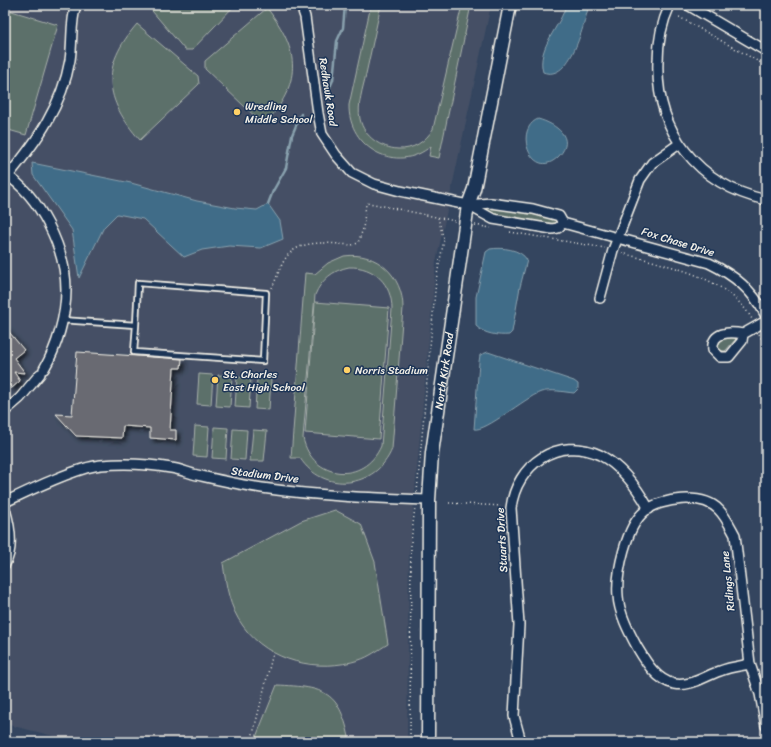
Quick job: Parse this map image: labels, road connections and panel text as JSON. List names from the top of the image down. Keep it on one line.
{"streets":{"main road":["North Kirk Road"],"street":["Redhawk Road","Fox Chase Drive","Stadium Drive","Stuarts Drive","Ridings Lane"]},"crossings":[["Redhawk Road","Fox Chase Drive"],["Redhawk Road","North Kirk Road"],["Fox Chase Drive","North Kirk Road"],["North Kirk Road","Stadium Drive"],["Stuarts Drive","Ridings Lane"]],"places":["Wredling Middle School","Norris Stadium","St. Charles East High School"]}
